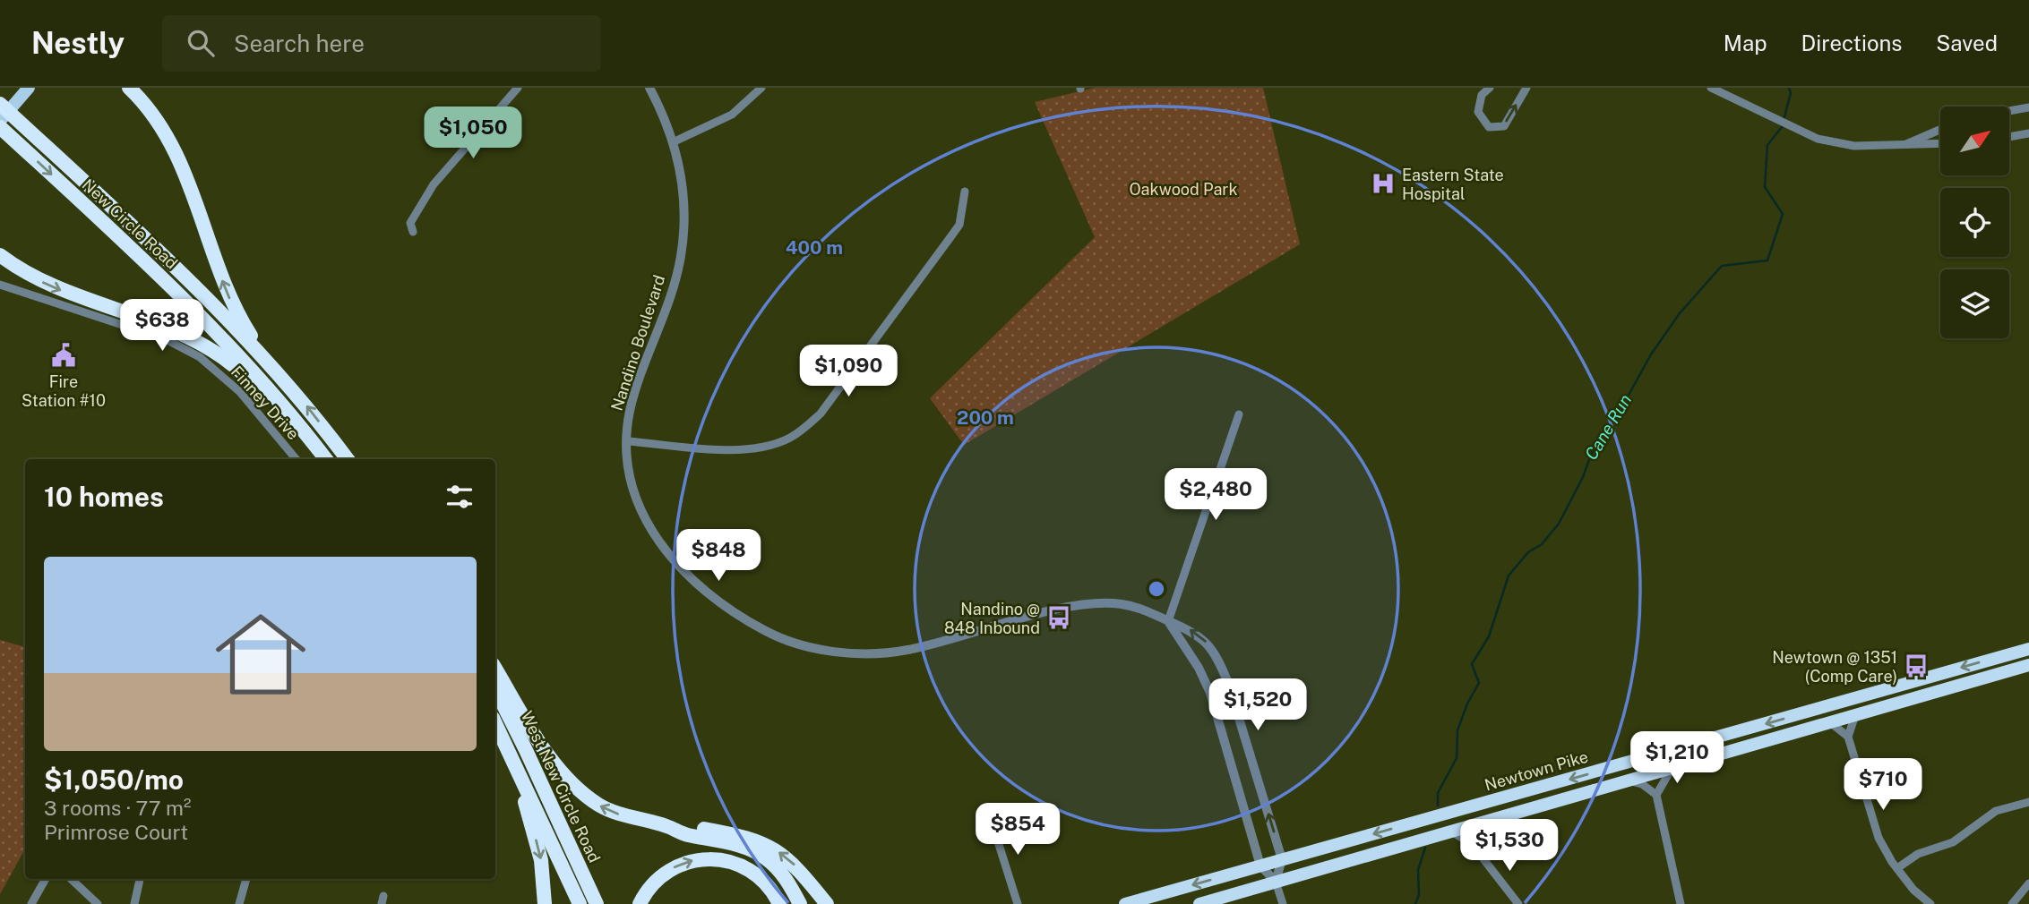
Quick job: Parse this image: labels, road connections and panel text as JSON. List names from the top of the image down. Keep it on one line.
{"streets":{"highway":["New Circle Road","Newtown Pike","West New Circle Road"],"street":["Nandino Boulevard","Finney Drive"]},"crossings":[["Nandino Boulevard","Newtown Pike"]],"water":["Cane Run"],"parks":["Oakwood Park"],"places":{"hospital":["Eastern State Hospital"],"public building":["Fire Station #10"],"bus stop":["Nandino @ 848 Inbound","Newtown @ 1351 (Comp Care)"]},"north":"top right","page":{"header":"Nestly","search":"Search here","nav":["Map","Directions","Saved"],"price":["$1,050","$638","$1,090","$2,480","$848","$1,520","$1,210","$710","$854","$1,530"],"heading":"10 homes","list":[{"name":"$1,050/mo","note":"3 rooms · 77 m² · Primrose Court"}]},"rings":["400 m","200 m"]}
